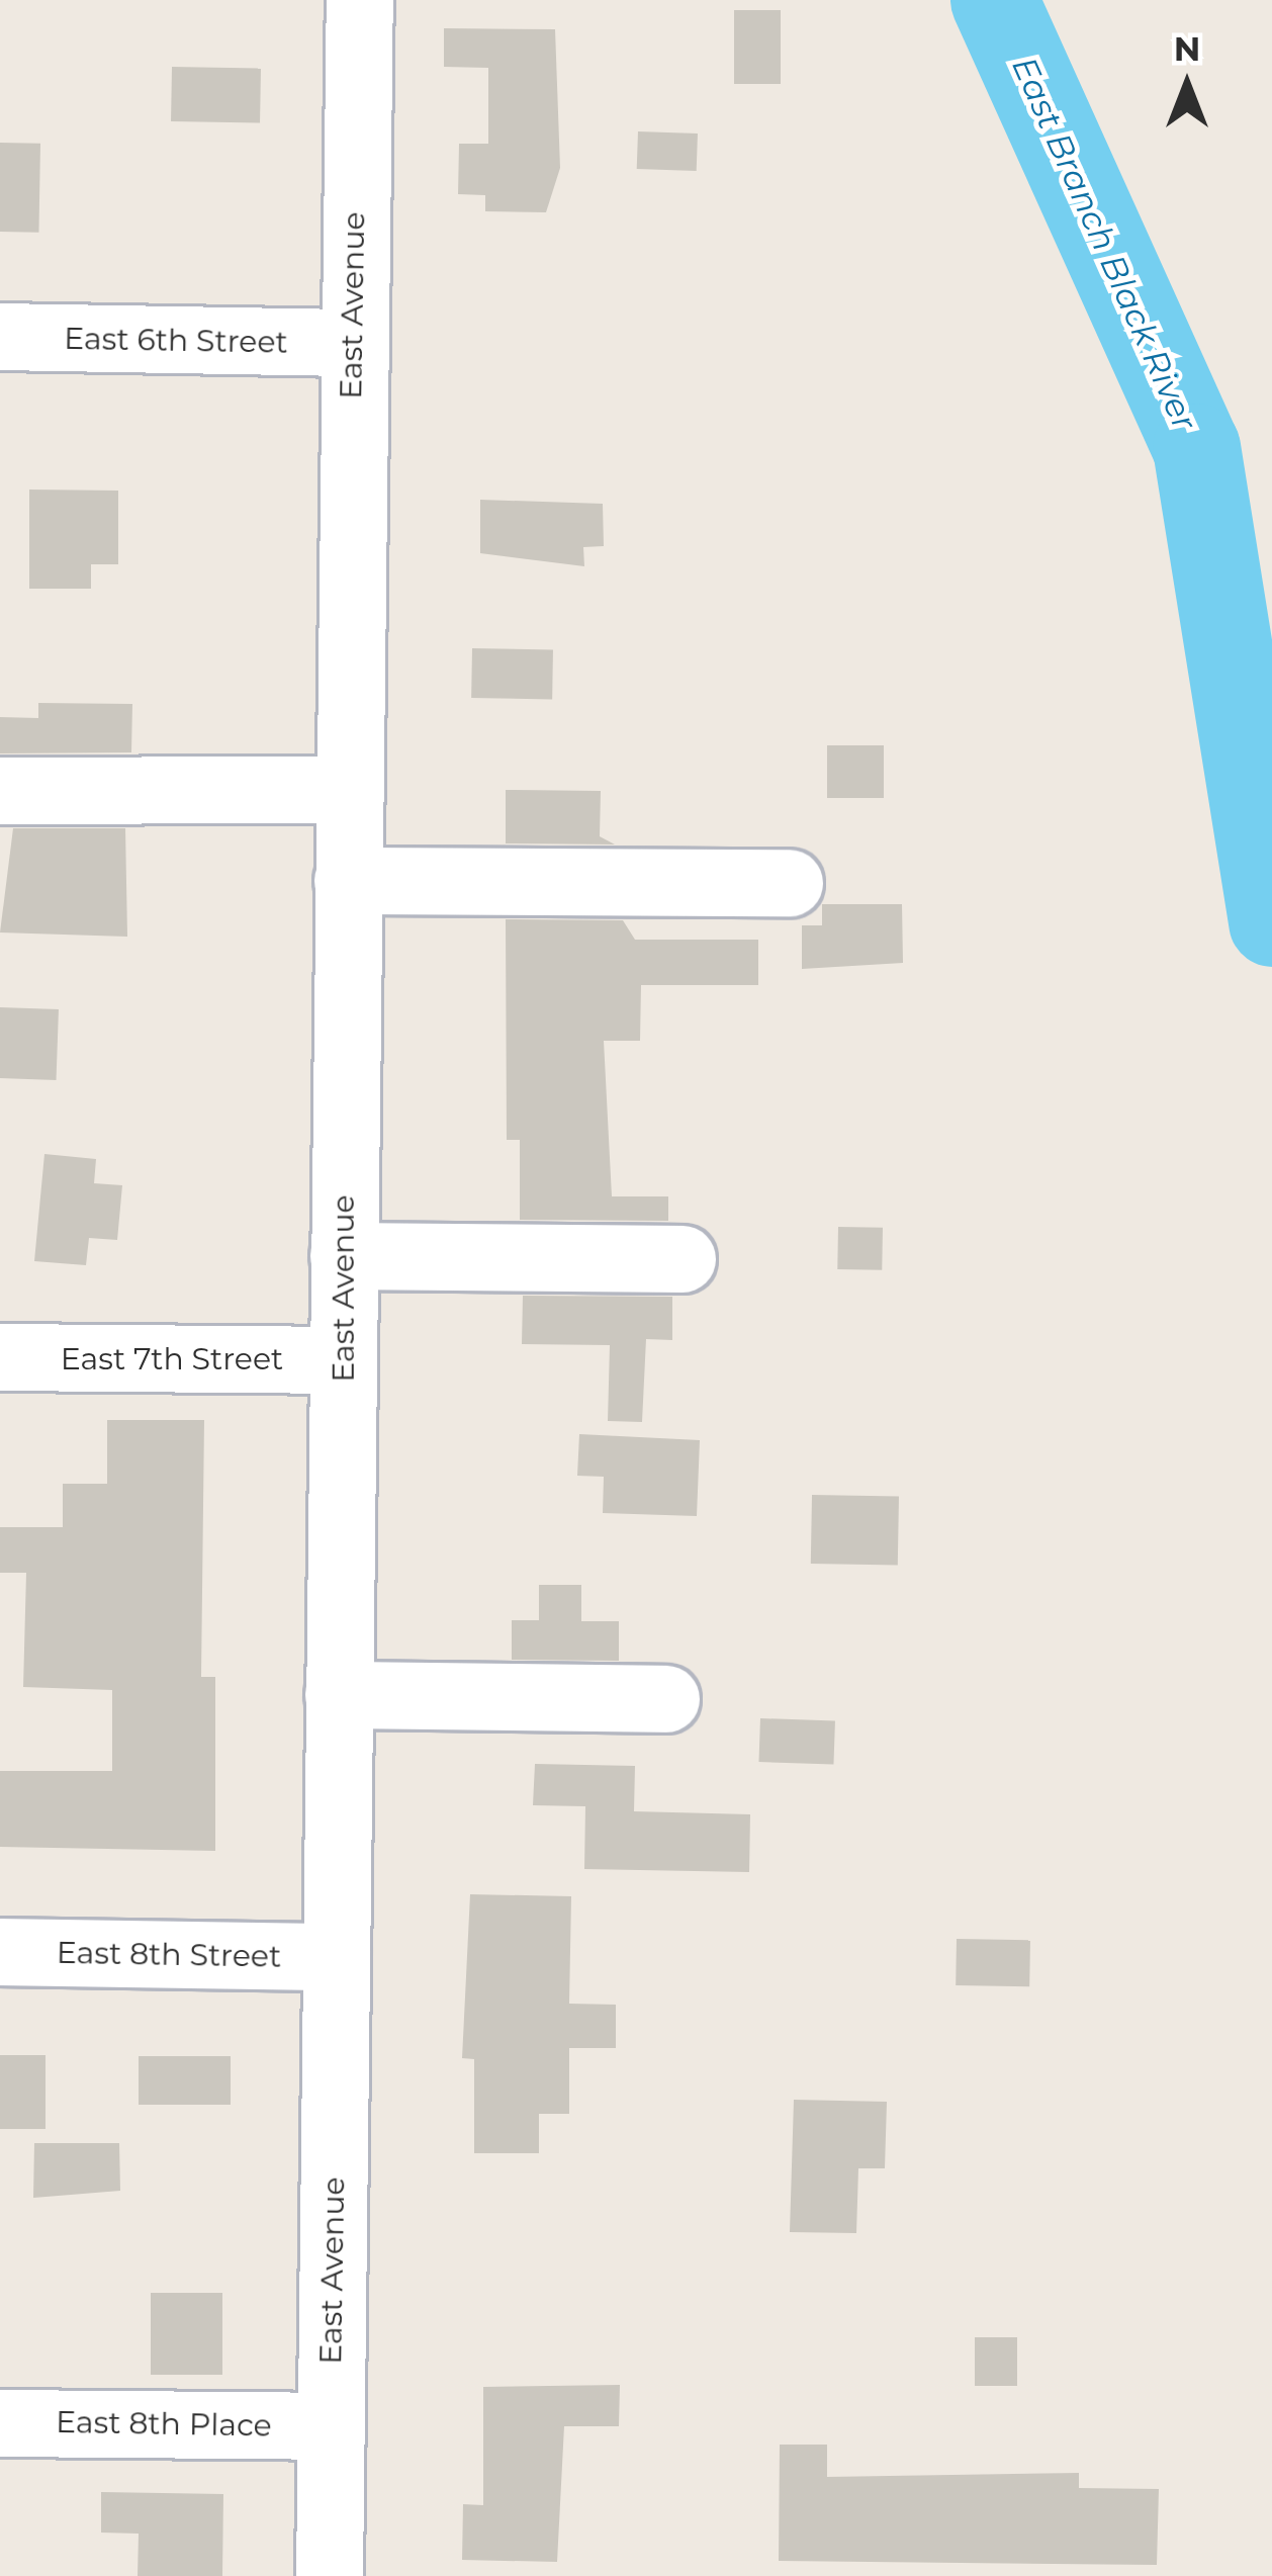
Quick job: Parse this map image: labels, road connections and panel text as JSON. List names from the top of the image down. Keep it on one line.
{"streets":{"street":["East Avenue","East 6th Street","East 7th Street","East 8th Street","East 8th Place"]},"crossings":[["East Avenue","East 6th Street"],["East Avenue","East 7th Street"],["East Avenue","East 8th Street"],["East Avenue","East 8th Place"]],"water":["East Branch Black River"],"north":"top"}
